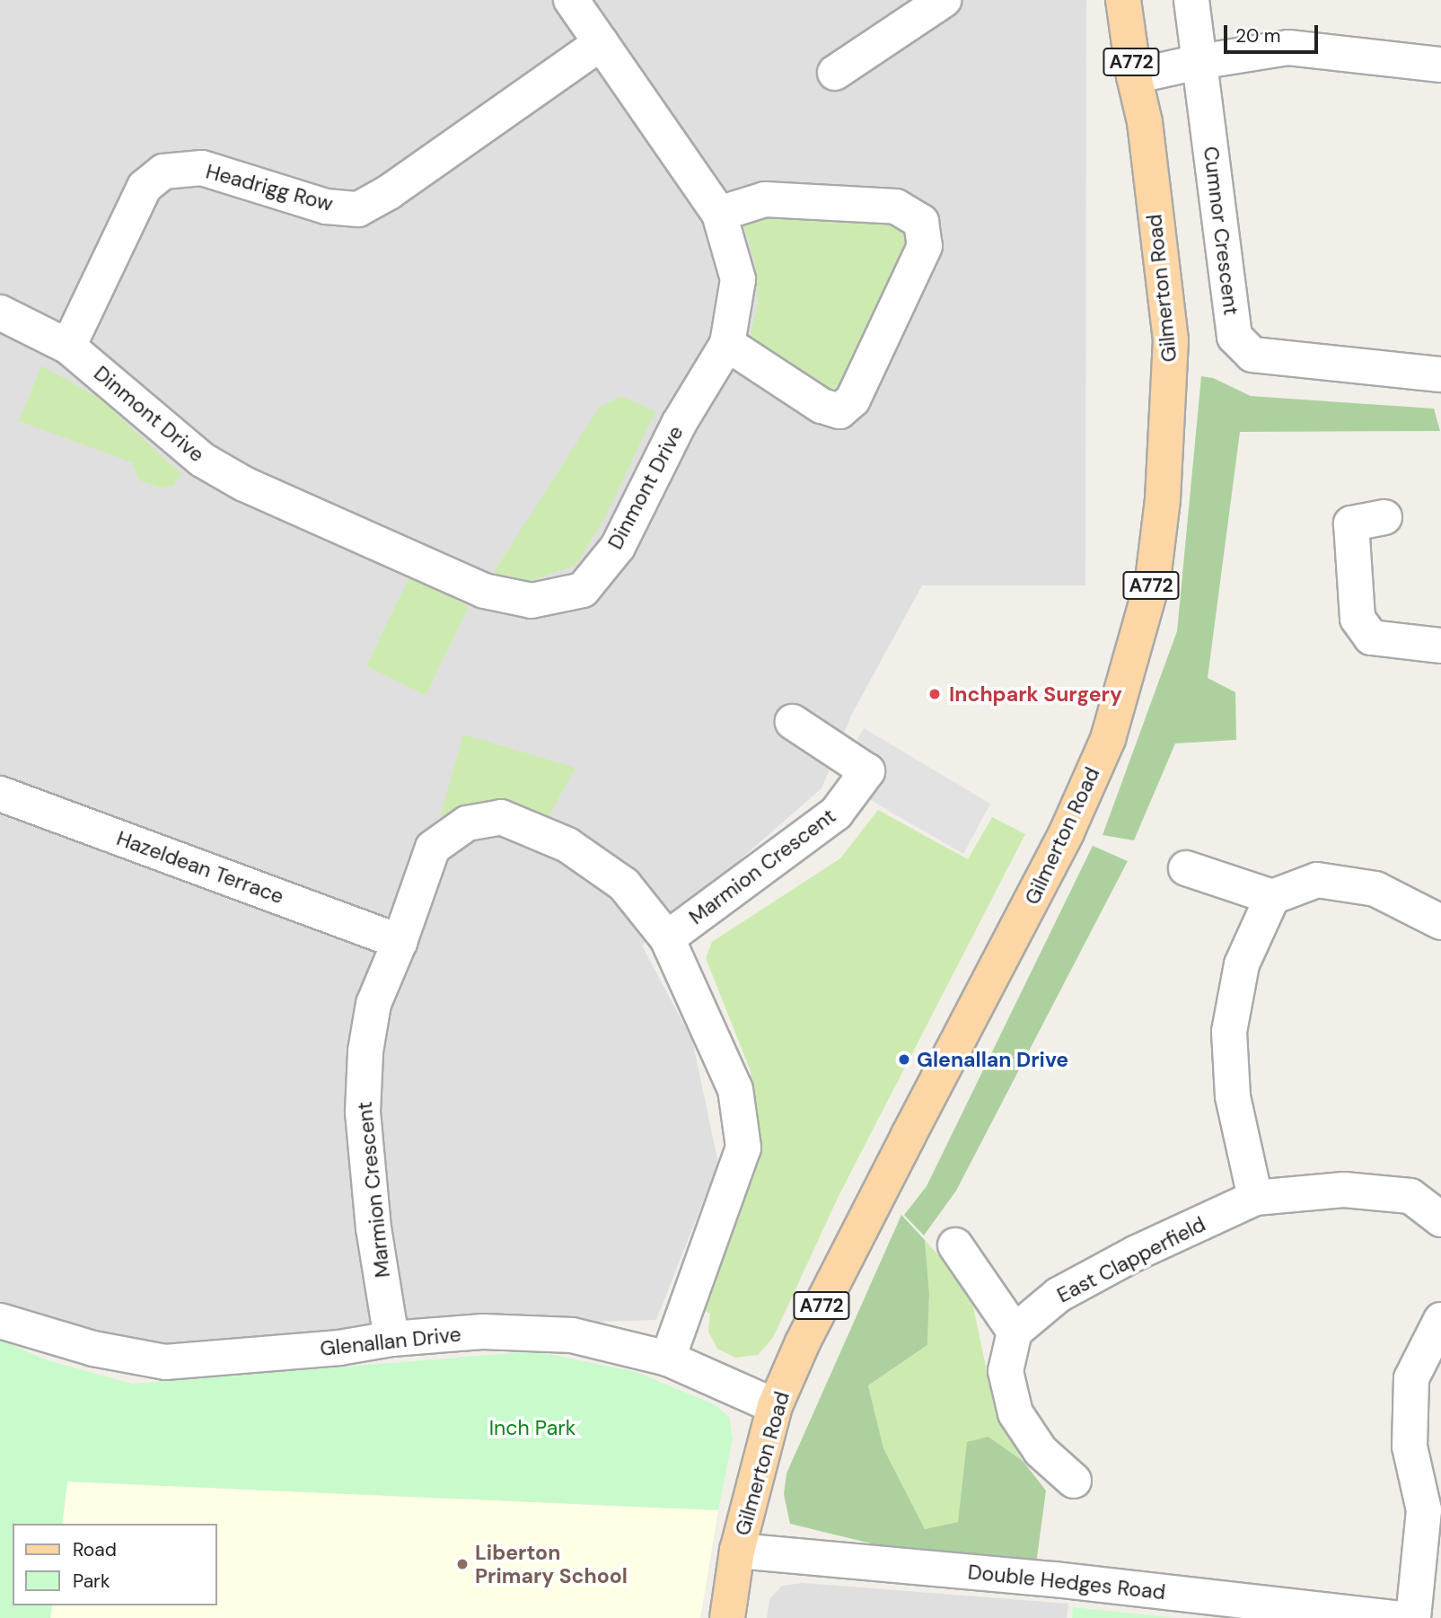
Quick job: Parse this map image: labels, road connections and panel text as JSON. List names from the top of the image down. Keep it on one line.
{"streets":{"main road":["A772","Gilmerton Road"],"street":["Headrigg Row","Cumnor Crescent","Dinmont Drive","Marmion Crescent","Hazeldean Terrace","East Clapperfield","Glenallan Drive","Double Hedges Road"]},"crossings":[["Headrigg Row","Dinmont Drive"],["Gilmerton Road","Glenallan Drive"],["Gilmerton Road","Double Hedges Road"],["Marmion Crescent","Hazeldean Terrace"],["Marmion Crescent","Glenallan Drive"]],"parks":["Inch Park"],"places":["Inchpark Surgery","Glenallan Drive","Liberton Primary School"],"legend":["Road","Park"],"scale_bar":"20 m"}
